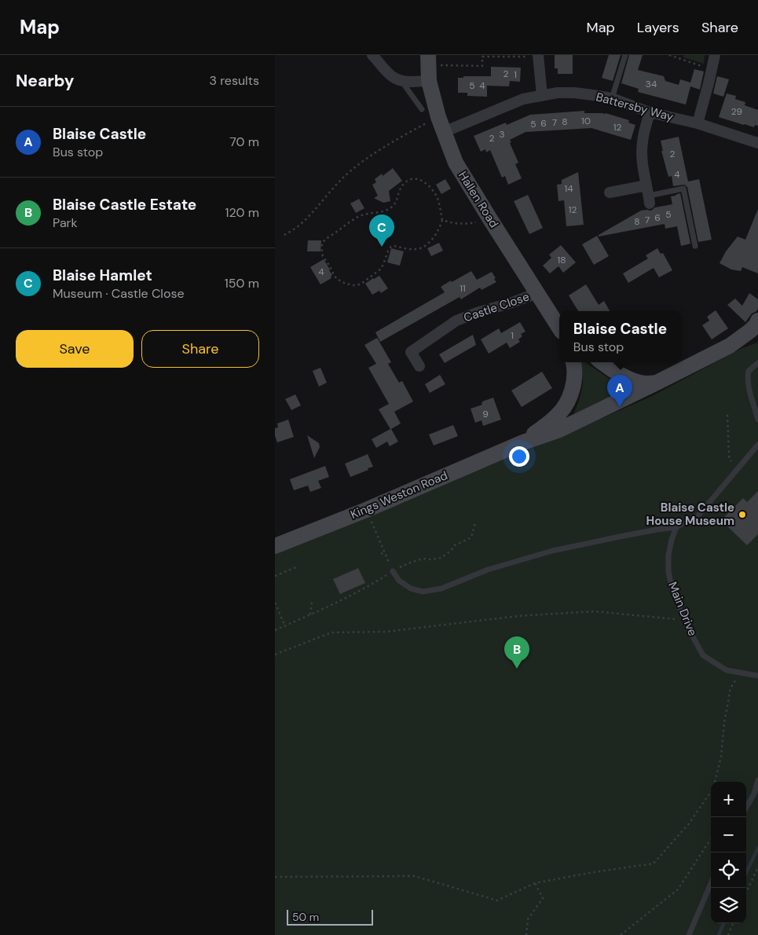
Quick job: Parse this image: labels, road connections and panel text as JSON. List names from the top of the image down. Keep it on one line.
{"streets":{"main road":["Hallen Road","Kings Weston Road"],"street":["Battersby Way","Castle Close"],"lane":["Main Drive"]},"crossings":[["Battersby Way","Hallen Road"],["Hallen Road","Castle Close"]],"places":["Blaise Castle House Museum"],"house_numbers":["2","1","34","5","4","29","10","8","7","6","5","12","3","2","2","4","14","12","5","6","7","8","18","4","11","1","9"],"scale_bar":"50 m","page":{"header":"Map","nav":["Map","Layers","Share"],"heading":["Nearby","3 results"],"list":[{"mark":"A","name":"Blaise Castle","note":"Bus stop","value":"70 m"},{"mark":"B","name":"Blaise Castle Estate","note":"Park","value":"120 m"},{"mark":"C","name":"Blaise Hamlet","note":"Museum · Castle Close","value":"150 m"}],"pins":["C","A","B"],"popup":["Blaise Castle","Bus stop"],"buttons":["Save","Share"],"map_buttons":["+","−"],"scale":"50 m"}}
